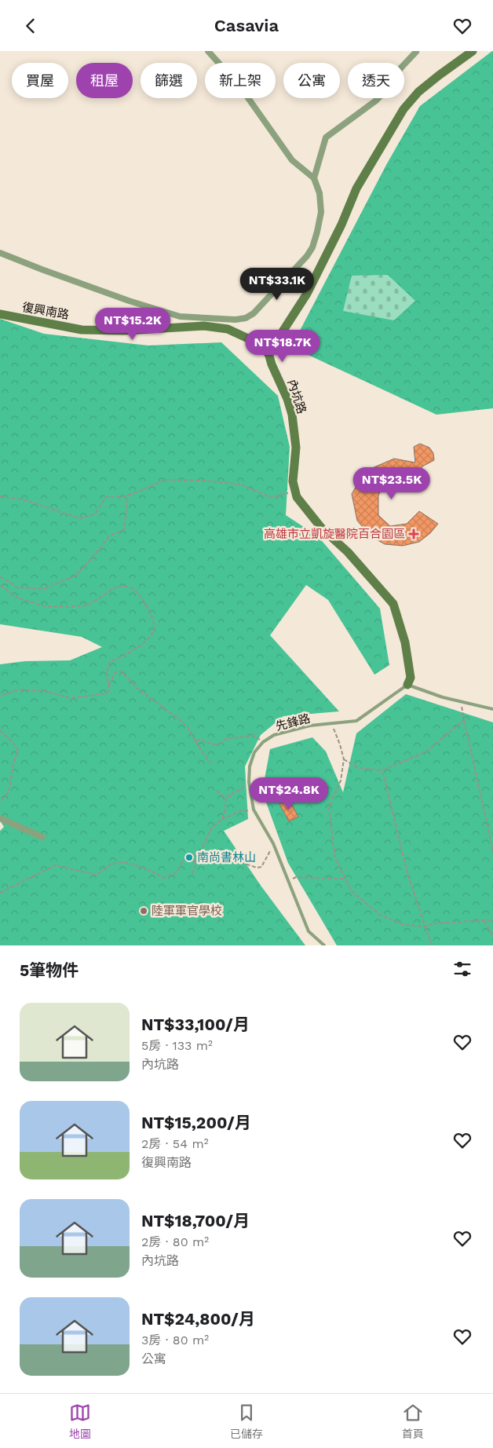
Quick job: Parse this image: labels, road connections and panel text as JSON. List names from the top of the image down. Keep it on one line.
{"streets":{"street":["復興南路","內坑路"],"lane":["先鋒路"]},"crossings":[["復興南路","內坑路"],["內坑路","先鋒路"]],"places":{"health":["高雄市立凱旋醫院百合園區"],"other":["南尚書林山","陸軍軍官學校"]},"page":{"header":"Casavia","chip":["買屋","租屋","篩選","新上架","公寓","透天"],"price":["NT$33.1K","NT$15.2K","NT$18.7K","NT$23.5K","NT$24.8K"],"heading":"5筆物件","list":[{"name":"NT$33,100/月","note":"5房 · 133 m² · 內坑路"},{"name":"NT$15,200/月","note":"2房 · 54 m² · 復興南路"},{"name":"NT$18,700/月","note":"2房 · 80 m² · 內坑路"},{"name":"NT$24,800/月","note":"3房 · 80 m² · 公寓"}],"tabs":["地圖","已儲存","首頁"]}}
